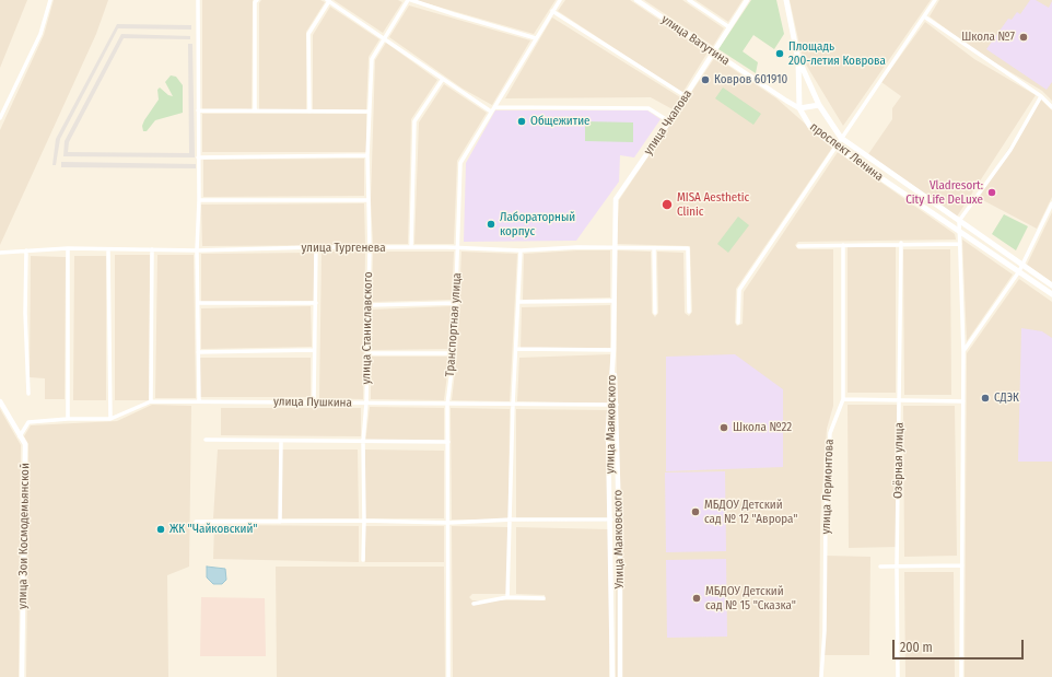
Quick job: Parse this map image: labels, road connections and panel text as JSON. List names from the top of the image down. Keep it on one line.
{"streets":{"main road":["проспект Ленина"],"street":["улица Ватутина","улица Чкалова","улица Тургенева","Транспортная улица","улица Станиславского","улица Пушкина","улица Маяковского","Озёрная улица","улица Лермонтова","улица Зои Космодемьянской","Улица Маяковского"]},"crossings":[["улица Ватутина","улица Чкалова"],["улица Ватутина","проспект Ленина"],["улица Чкалова","улица Маяковского"],["улица Тургенева","Транспортная улица"],["улица Тургенева","улица Станиславского"],["улица Тургенева","улица Маяковского"],["Транспортная улица","улица Пушкина"],["улица Станиславского","улица Пушкина"],["улица Пушкина","улица Маяковского"],["улица Пушкина","улица Зои Космодемьянской"],["улица Пушкина","Улица Маяковского"],["улица Маяковского","Улица Маяковского"]],"places":["Школа №7","Площадь 200-летия Коврова","Ковров 601910","Общежитие","Vladresort: City Life DeLuxe","MISA Aesthetic Clinic","Лабораторный корпус","СДЭК","Школа №22","МБДОУ Детский сад № 12 \"Аврора\"","ЖК \"Чайковский\"","МБДОУ Детский сад № 15 \"Сказка\""],"scale_bar":"200 m"}
